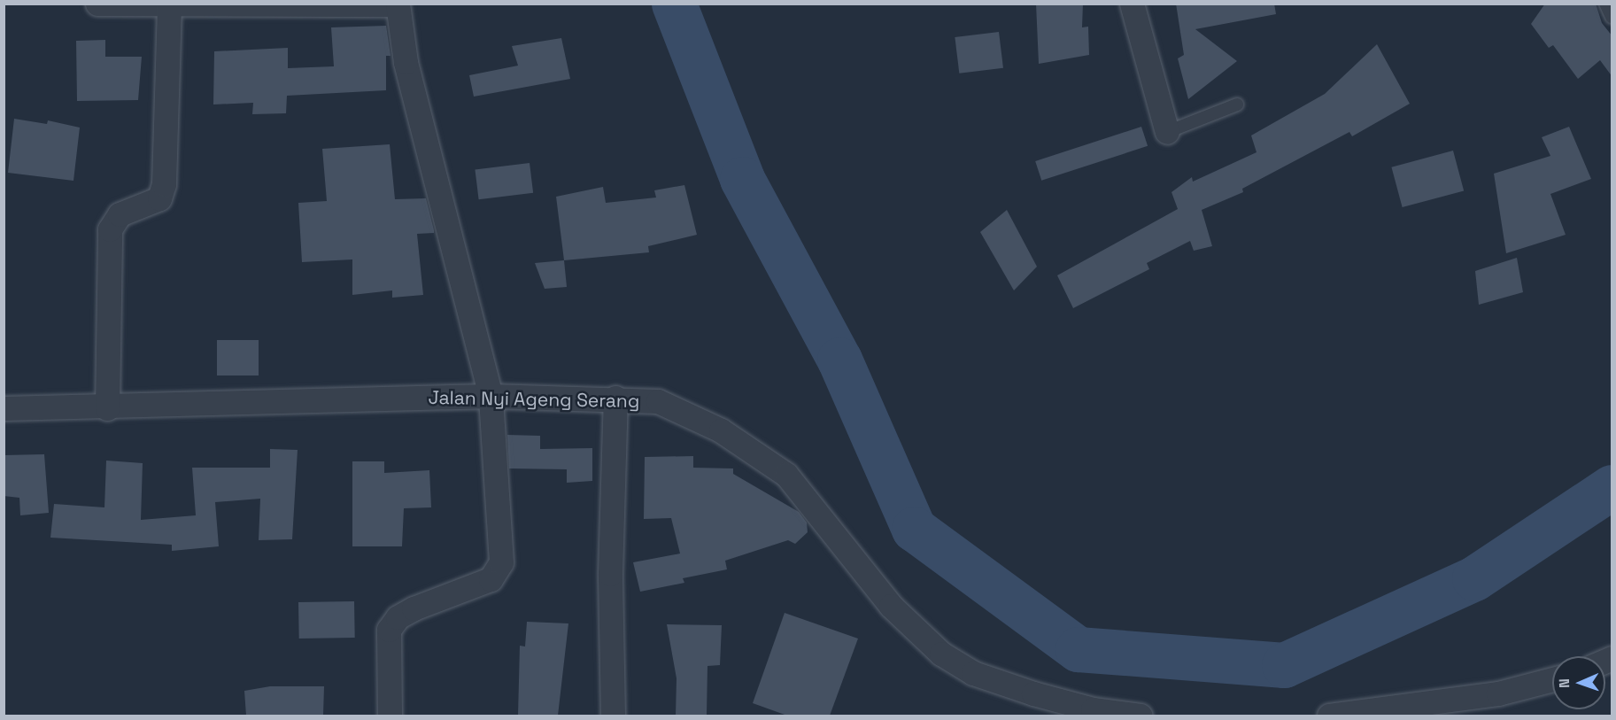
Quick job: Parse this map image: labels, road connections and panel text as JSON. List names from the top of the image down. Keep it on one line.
{"streets":{"street":["Jalan Nyi Ageng Serang"]},"north":"left"}
